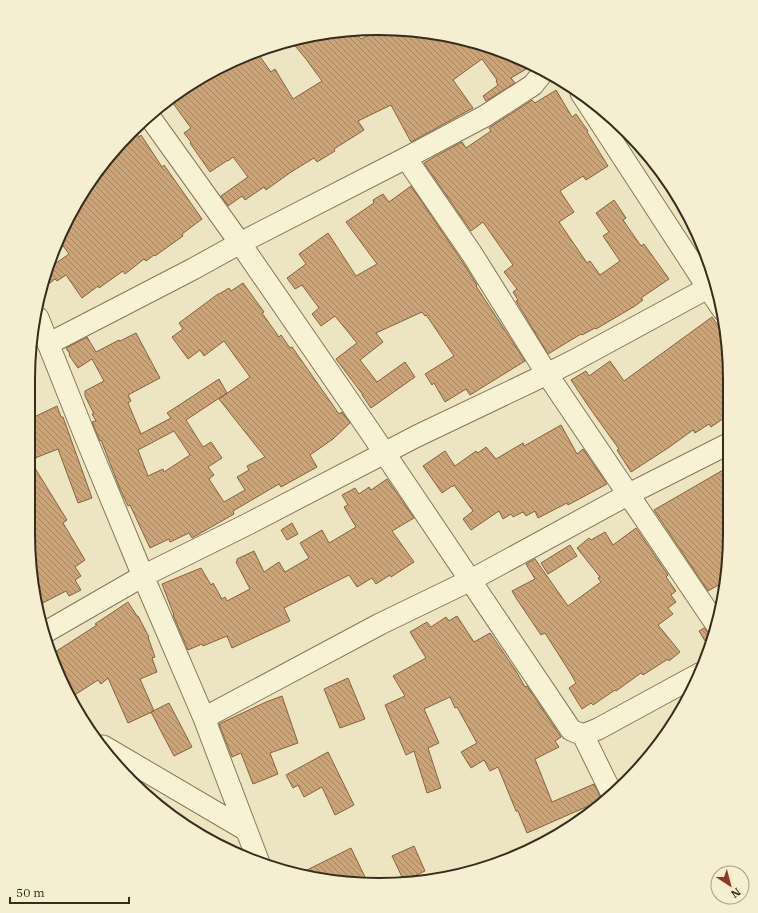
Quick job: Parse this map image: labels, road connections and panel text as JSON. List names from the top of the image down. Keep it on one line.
{"scale_bar":"50 m","north":"bottom right"}
